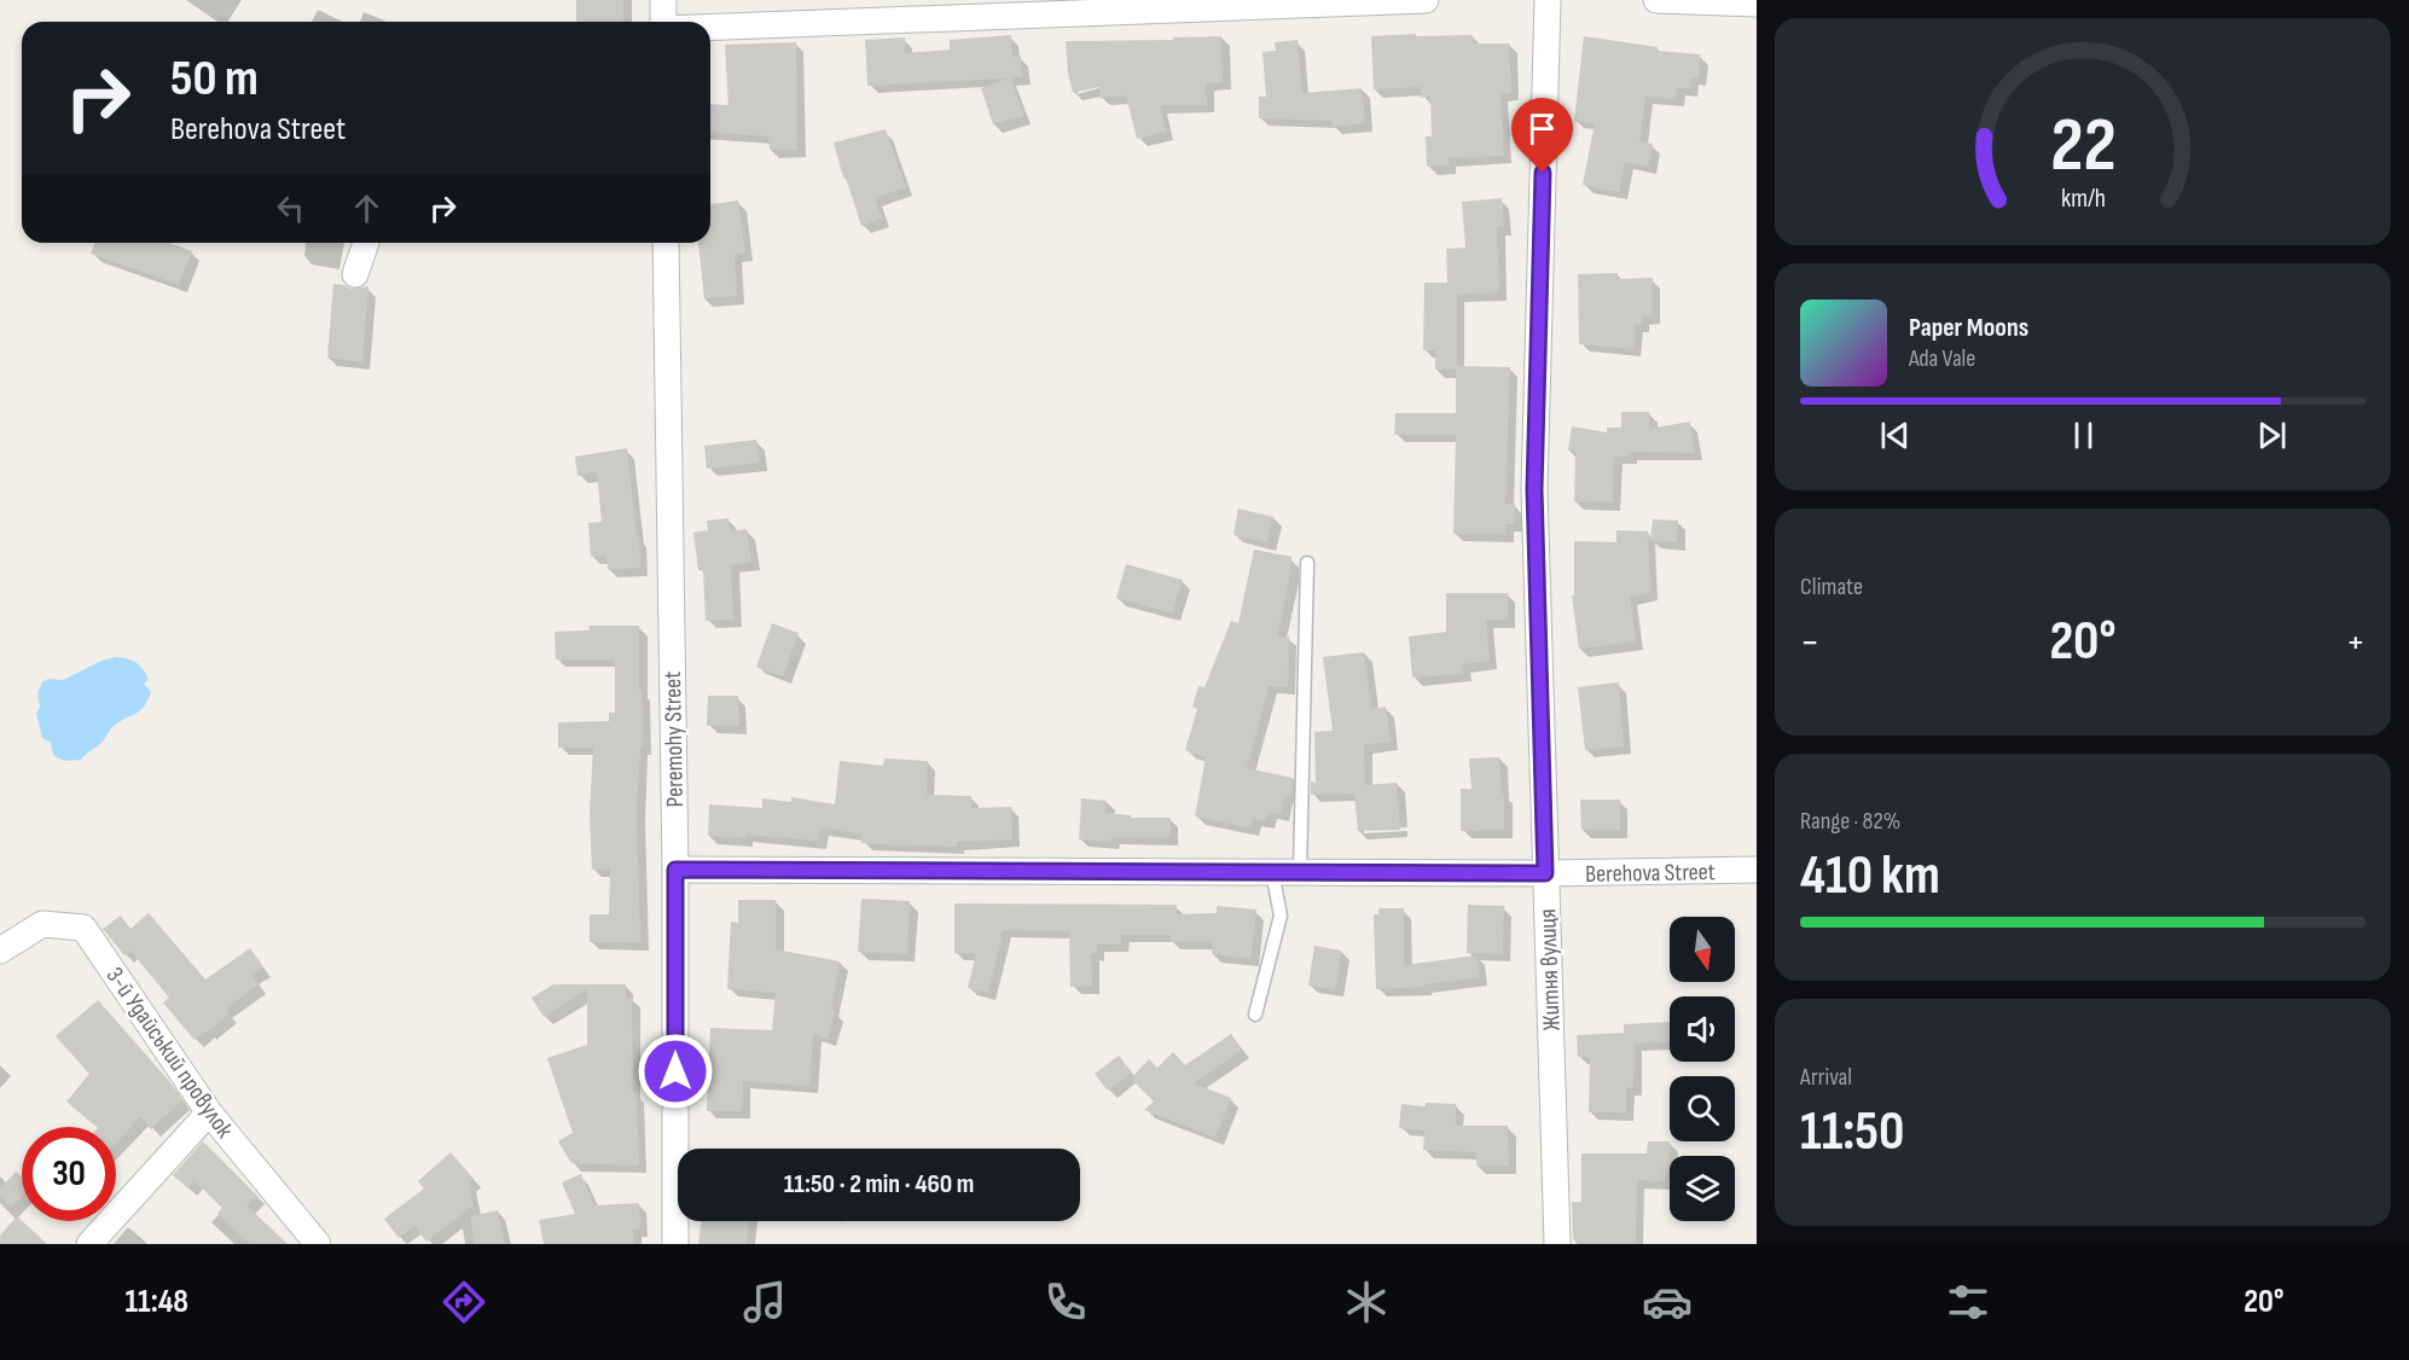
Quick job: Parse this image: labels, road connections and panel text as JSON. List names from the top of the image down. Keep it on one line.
{"streets":{"street":["Peremohy Street","Berehova Street","Житня вулиця","3-й Удайський провулок"]},"crossings":[["Peremohy Street","Berehova Street"],["Berehova Street","Житня вулиця"]],"north":"bottom","page":{"turn":["50 m","Berehova Street"],"song":["Paper Moons","Ada Vale"],"tile":["Climate",["Range · 82%","410 km"],["Arrival","11:50"]],"heat":["−","20°","+"],"limit":"30","trip":"11:50 · 2 min · 460 m","tabs":["11:48","20°"],"gauge":["22","km/h"]}}
